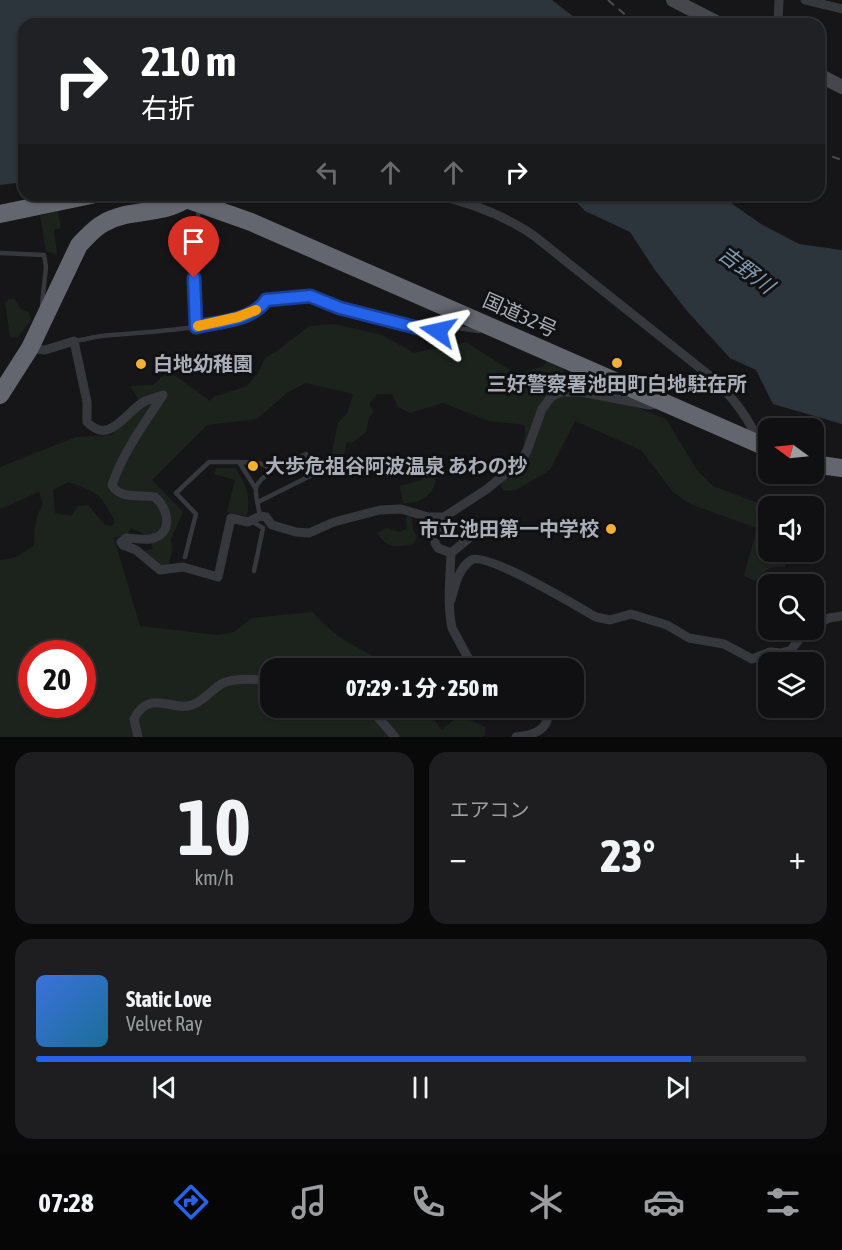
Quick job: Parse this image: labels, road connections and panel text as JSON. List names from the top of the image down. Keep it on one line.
{"streets":{"highway":["国道32号"]},"water":["吉野川"],"places":["三好警察署池田町白地駐在所","白地幼稚園","大歩危祖谷阿波温泉 あわの抄","市立池田第一中学校"],"north":"left","page":{"turn":["210 m","右折"],"limit":"20","trip":"07:29 · 1 分 · 250 m","tile":[["10","km/h"],"エアコン"],"heat":["−","23°","+"],"song":["Static Love","Velvet Ray"],"tabs":"07:28"}}
